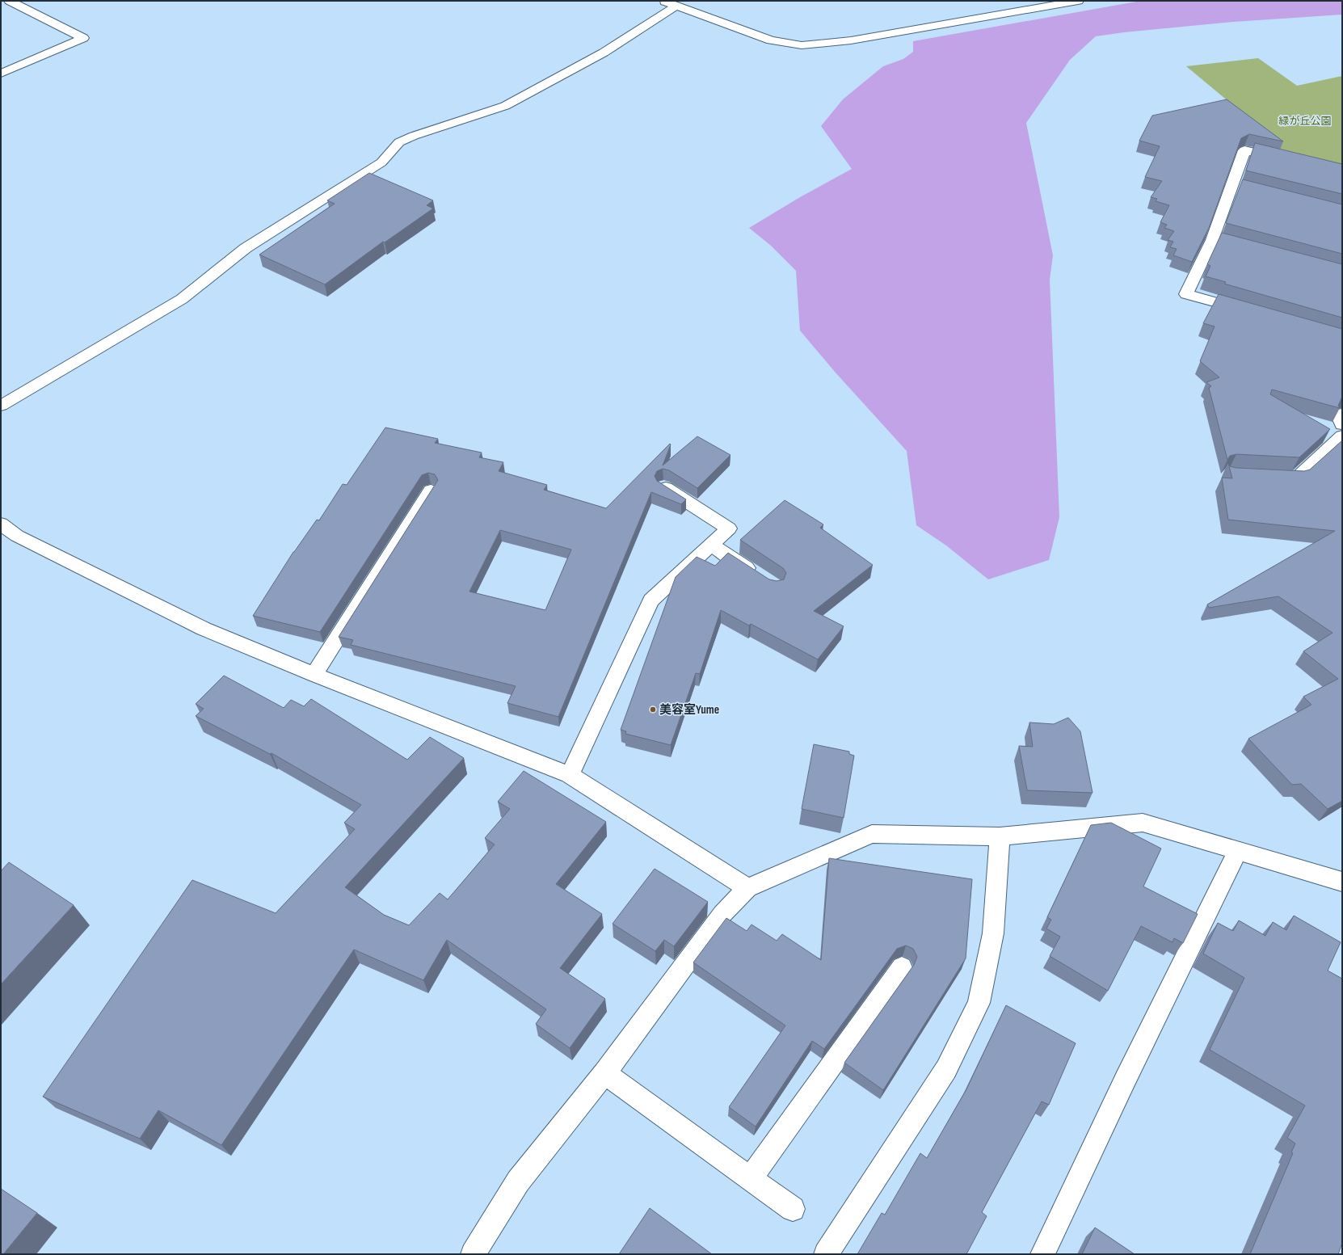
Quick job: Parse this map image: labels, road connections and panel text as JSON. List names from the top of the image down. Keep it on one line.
{"parks":["緑が丘公園"],"places":["美容室Yume"]}
